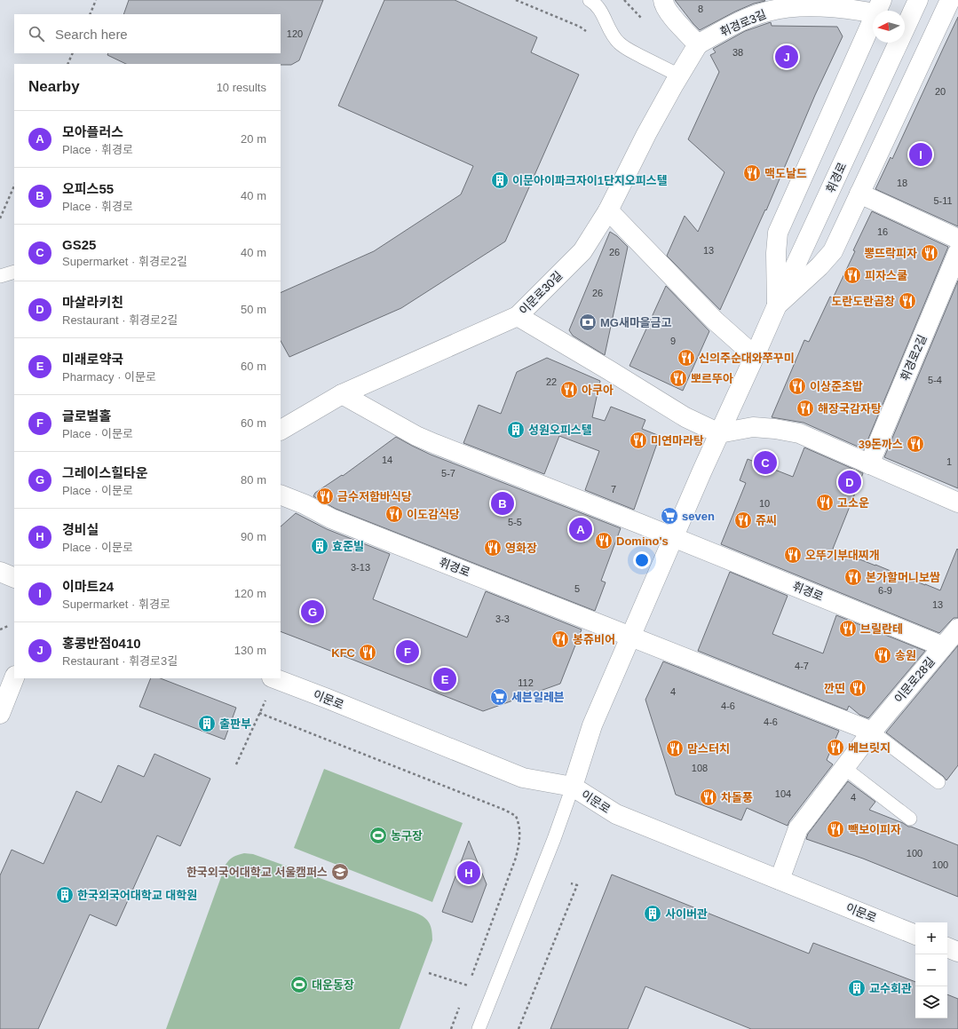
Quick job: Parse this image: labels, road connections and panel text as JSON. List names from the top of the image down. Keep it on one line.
{"streets":{"street":["휘경로3길","휘경로","이문로30길","휘경로2길","이문로28길","이문로"]},"crossings":[["휘경로3길","이문로30길"],["휘경로","이문로30길"],["휘경로","이문로28길"],["휘경로","이문로"],["이문로28길","이문로"]],"places":{"restaurant":["맥도날드","뽕뜨락피자","피자스쿨","도란도란곱창","신의주순대와쭈꾸미","뽀르뚜아","이상준초밥","아쿠아","해장국감자탕","미연마라탕","39돈까스","금수저함바식당","고소운","이도감식당","쥬씨","Domino's","영화장","오뚜기부대찌개","본가할머니보쌈","브릴란테","봉쥬비어","KFC","송원","깐띤","베브릿지","맘스터치","차돌풍","빽보이피자"],"building":["이문아이파크자이1단지오피스텔","성원오피스텔","효준빌","출판부","한국외국어대학교 대학원","사이버관","교수회관"],"bank":["MG새마을금고"],"supermarket":["seven","세븐일레븐"],"sports":["농구장","대운동장"],"school or university":["한국외국어대학교 서울캠퍼스"]},"house_numbers":["8","120","38","20","18","5-11","16","13","26","26","9","5-4","22","14","1","5-7","7","10","5-5","3-13","5","6-9","13","3-3","4-7","112","4","4-6","4-6","108","104","4","100","100"],"north":"left","page":{"search":"Search here","pins":["J","I","C","D","B","A","G","F","E","H"],"heading":["Nearby","10 results"],"list":[{"mark":"A","name":"모아플러스","note":"Place · 휘경로","value":"20 m"},{"mark":"B","name":"오피스55","note":"Place · 휘경로","value":"40 m"},{"mark":"C","name":"GS25","note":"Supermarket · 휘경로2길","value":"40 m"},{"mark":"D","name":"마살라키친","note":"Restaurant · 휘경로2길","value":"50 m"},{"mark":"E","name":"미래로약국","note":"Pharmacy · 이문로","value":"60 m"},{"mark":"F","name":"글로벌홀","note":"Place · 이문로","value":"60 m"},{"mark":"G","name":"그레이스힐타운","note":"Place · 이문로","value":"80 m"},{"mark":"H","name":"경비실","note":"Place · 이문로","value":"90 m"},{"mark":"I","name":"이마트24","note":"Supermarket · 휘경로","value":"120 m"},{"mark":"J","name":"홍콩반점0410","note":"Restaurant · 휘경로3길","value":"130 m"}],"map_buttons":["+","−"]}}
